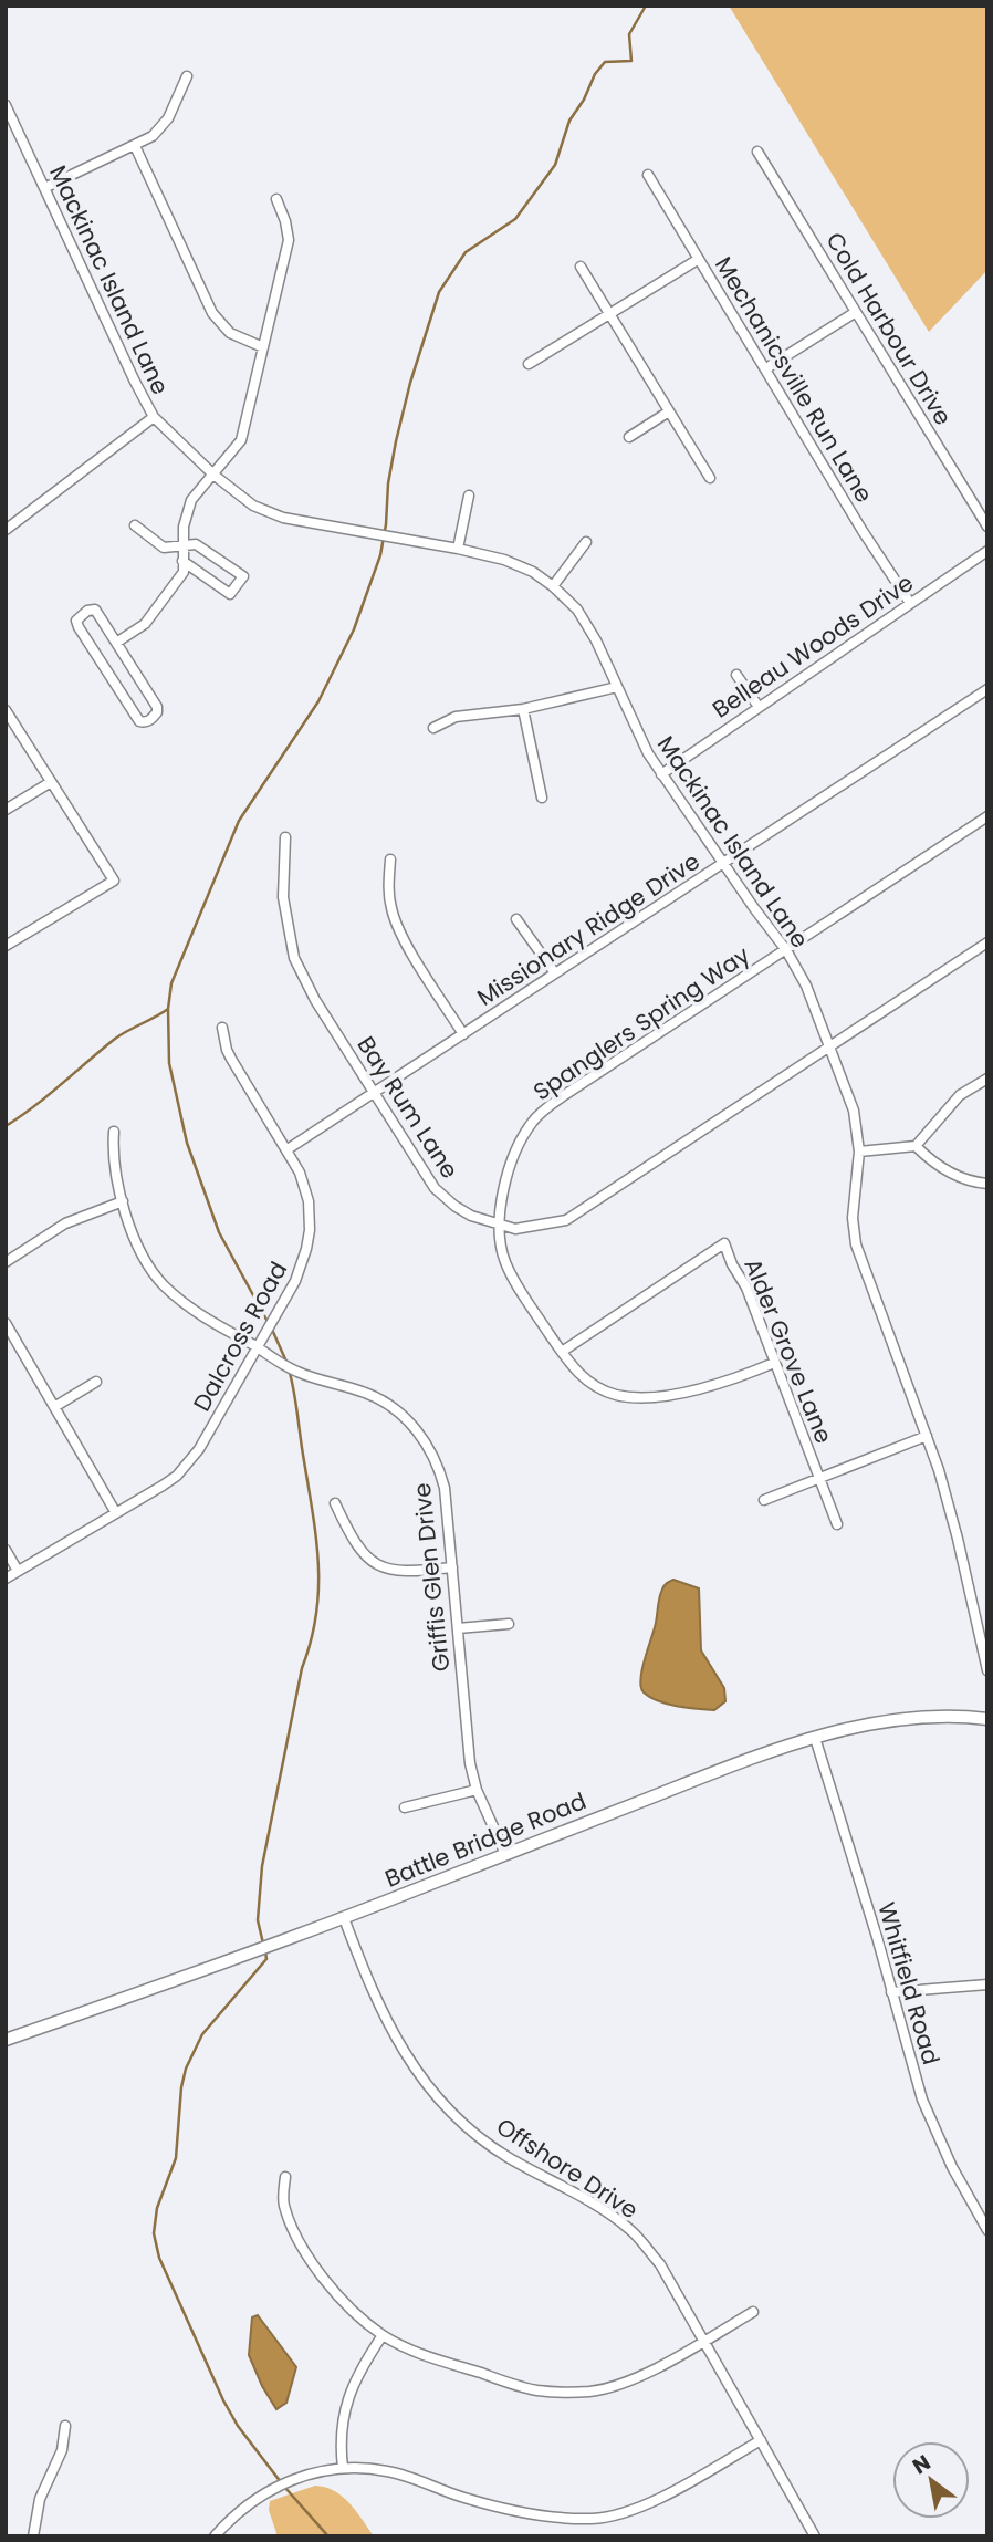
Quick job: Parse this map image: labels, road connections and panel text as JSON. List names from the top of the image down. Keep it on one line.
{"streets":{"street":["Mackinac Island Lane","Cold Harbour Drive","Mechanicsville Run Lane","Belleau Woods Drive","Missionary Ridge Drive","Spanglers Spring Way","Bay Rum Lane","Dalcross Road","Alder Grove Lane","Griffis Glen Drive","Battle Bridge Road","Whitfield Road","Offshore Drive"]},"crossings":[["Mackinac Island Lane","Belleau Woods Drive"],["Mackinac Island Lane","Missionary Ridge Drive"],["Mackinac Island Lane","Spanglers Spring Way"],["Mackinac Island Lane","Bay Rum Lane"],["Mechanicsville Run Lane","Belleau Woods Drive"],["Missionary Ridge Drive","Bay Rum Lane"],["Missionary Ridge Drive","Dalcross Road"],["Spanglers Spring Way","Bay Rum Lane"],["Spanglers Spring Way","Alder Grove Lane"],["Dalcross Road","Griffis Glen Drive"],["Griffis Glen Drive","Battle Bridge Road"],["Battle Bridge Road","Whitfield Road"],["Battle Bridge Road","Offshore Drive"]],"north":"top left"}
